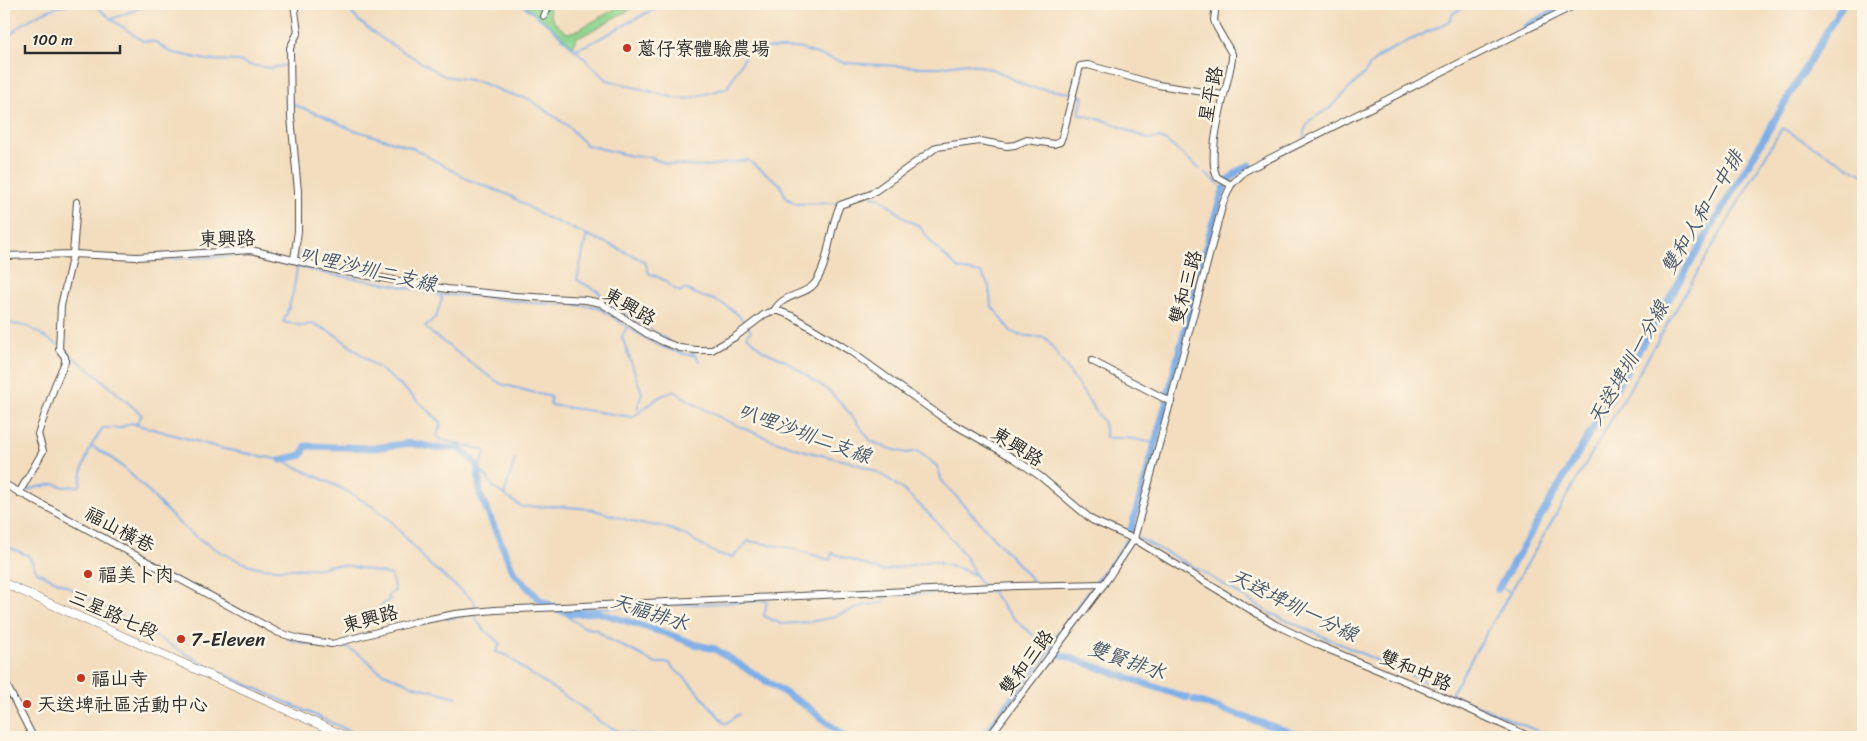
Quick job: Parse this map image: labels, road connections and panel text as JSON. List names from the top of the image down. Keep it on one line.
{"streets":{"main road":["三星路七段"],"street":["星平路","東興路","雙和三路","福山橫巷","雙和中路"]},"crossings":[["星平路","雙和三路"],["東興路","雙和三路"],["東興路","福山橫巷"],["東興路","雙和中路"],["雙和三路","雙和中路"]],"water":["雙和人和一中排","叭哩沙圳二支線","天送埤圳一分線","天福排水","雙賢排水"],"places":["蔥仔寮體驗農場","福美卜肉","7-Eleven","福山寺","天送埤社區活動中心"],"scale_bar":"100 m"}
